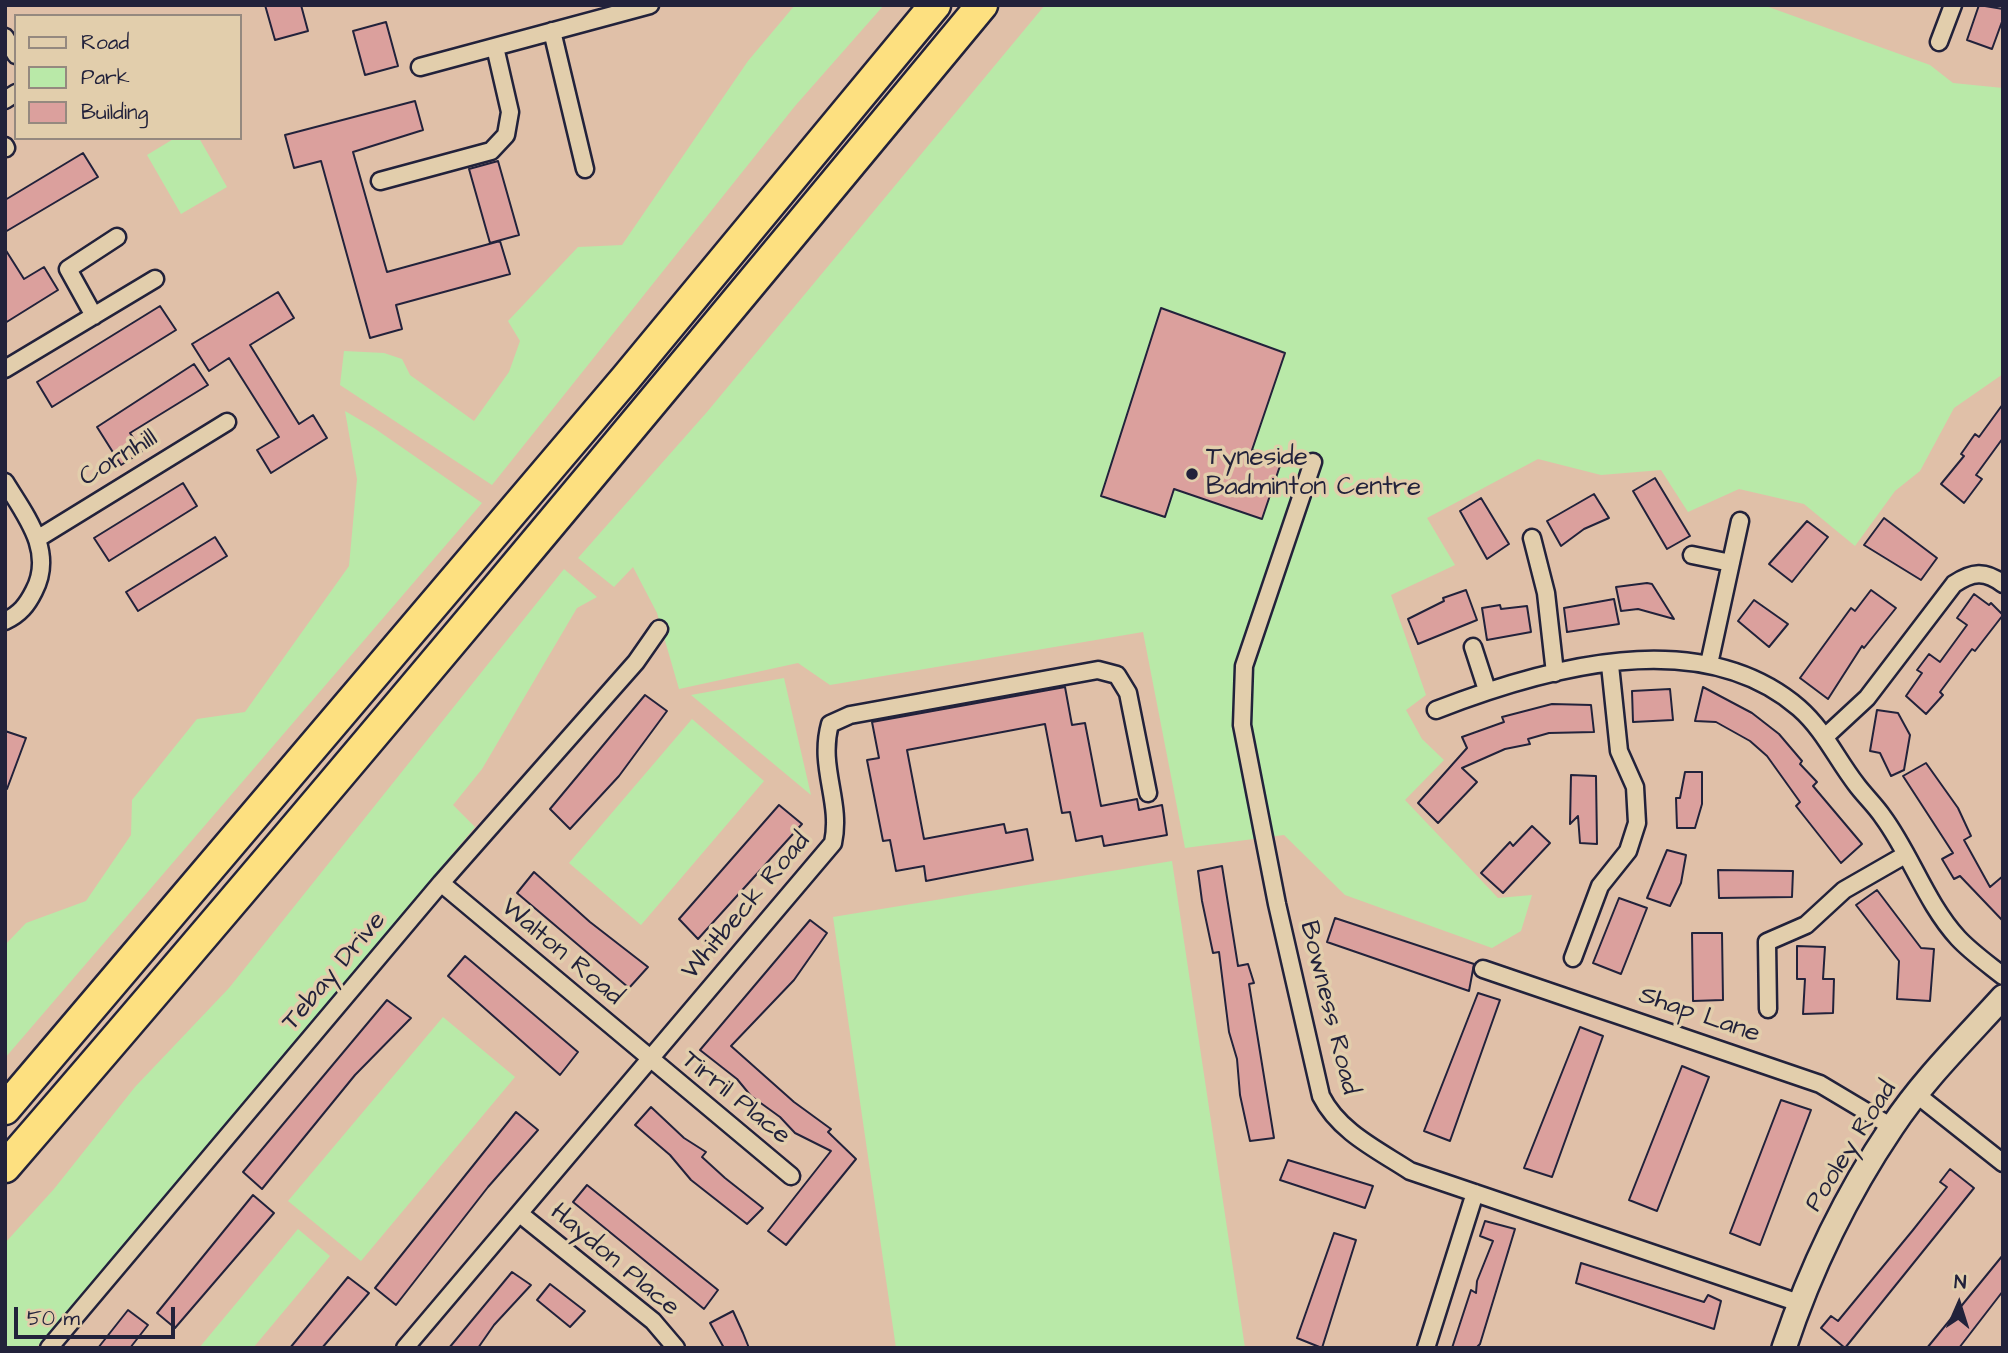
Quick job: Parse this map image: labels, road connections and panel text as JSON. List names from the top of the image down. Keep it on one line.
{"streets":{"street":["Cornhill","Whitbeck Road","Walton Road","Tebay Drive","Bowness Road","Shap Lane","Tirril Place","Pooley Road","Haydon Place"]},"crossings":[["Whitbeck Road","Walton Road"],["Whitbeck Road","Tirril Place"],["Whitbeck Road","Haydon Place"],["Walton Road","Tebay Drive"],["Walton Road","Tirril Place"],["Bowness Road","Pooley Road"],["Shap Lane","Pooley Road"]],"places":["Tyneside Badminton Centre"],"legend":["Road","Park","Building"],"scale_bar":"50 m","north":"top"}
